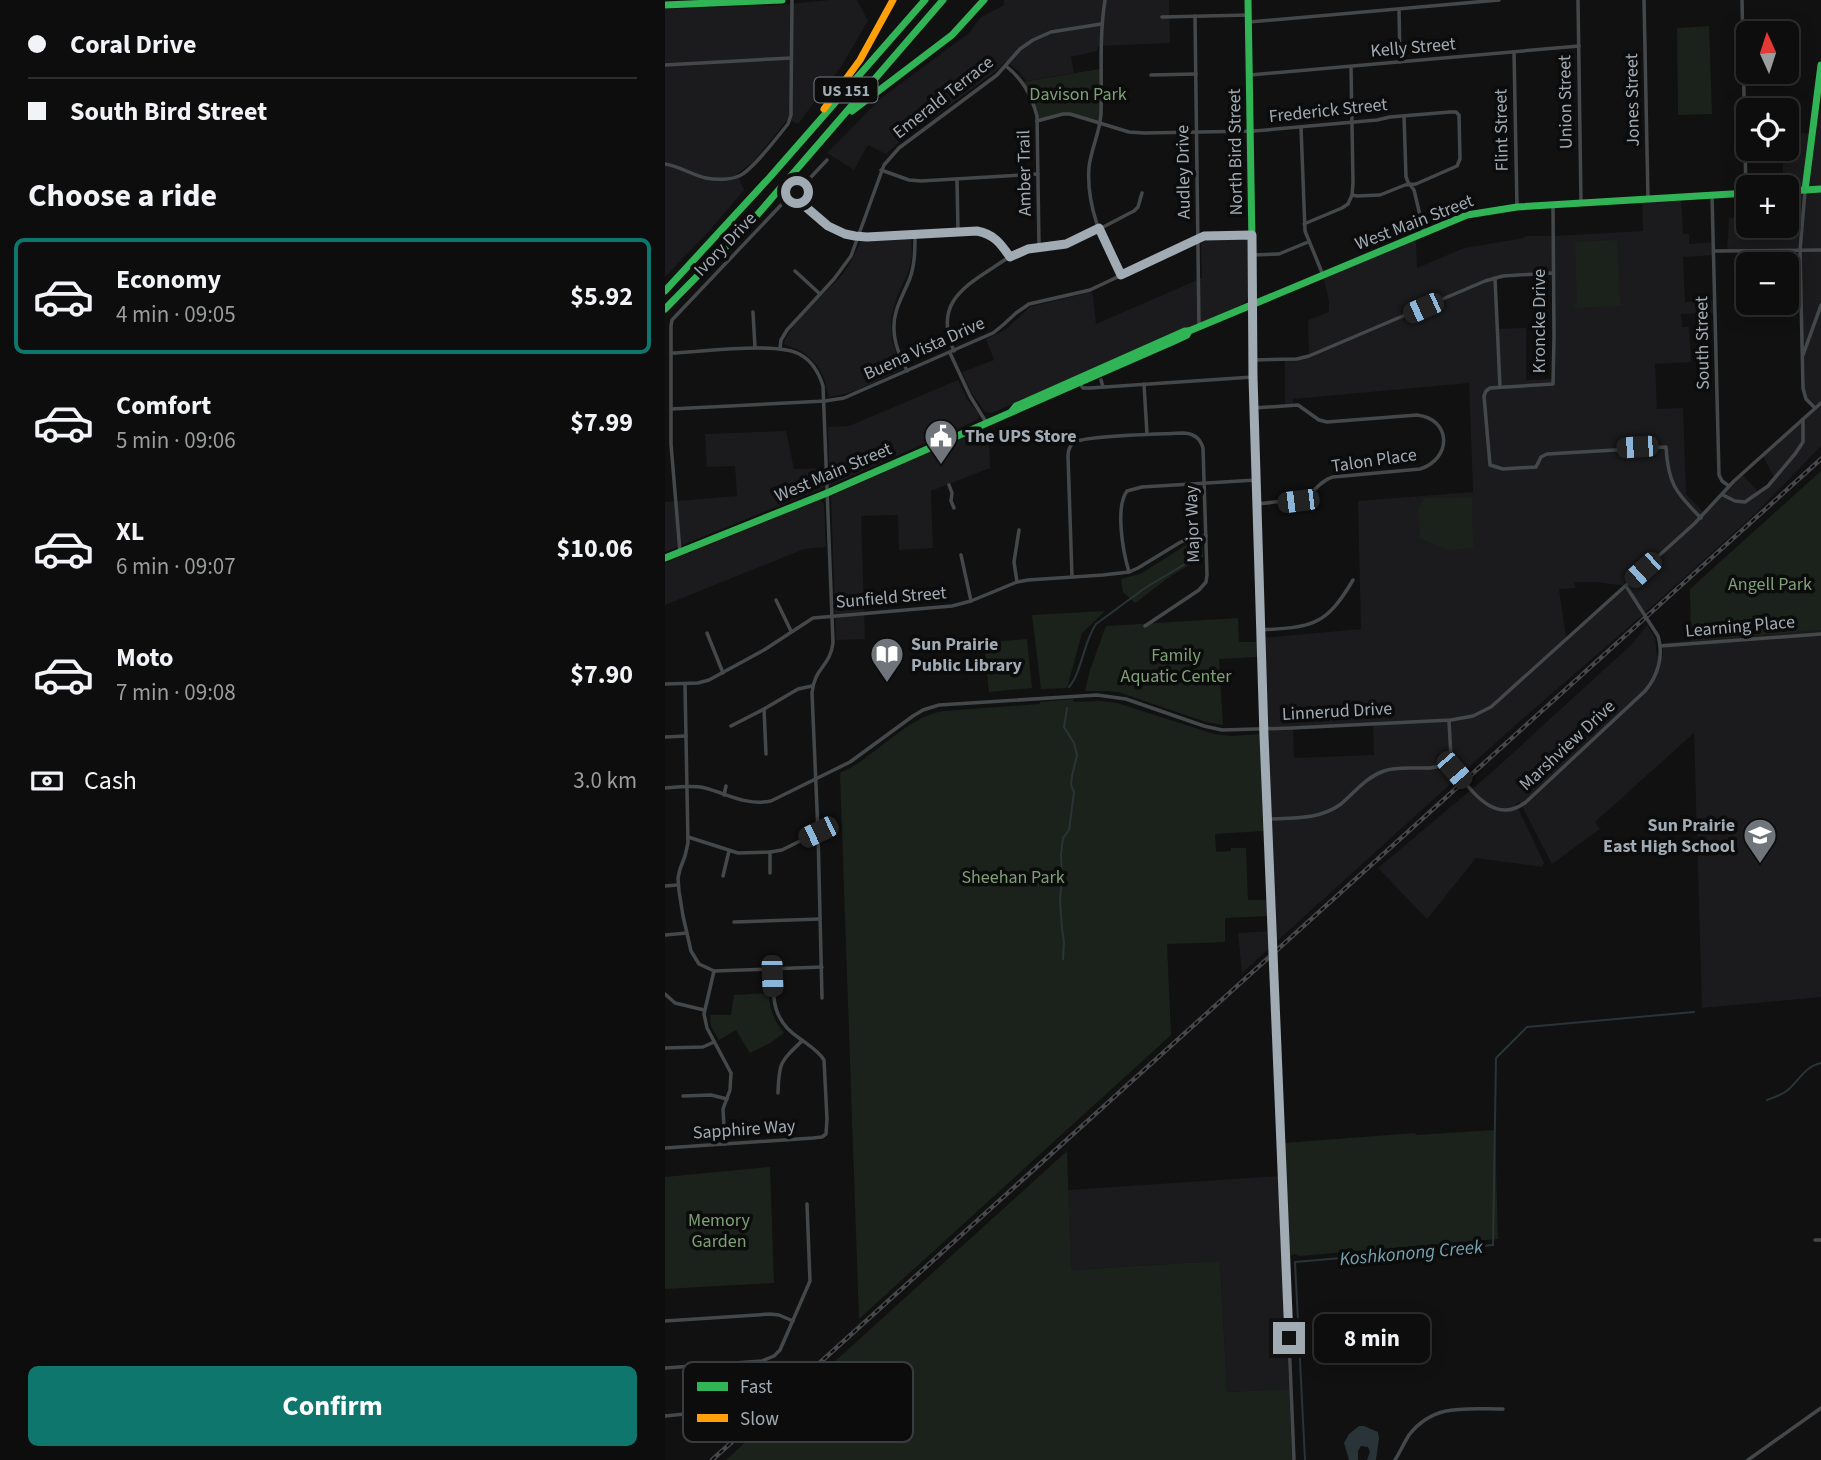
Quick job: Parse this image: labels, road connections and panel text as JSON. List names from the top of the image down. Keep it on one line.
{"streets":{"main road":["US 151","North Bird Street","West Main Street"],"street":["Kelly Street","Emerald Terrace","Jones Street","Union Street","Frederick Street","Flint Street","Audley Drive","Amber Trail","Ivory Drive","Kroncke Drive","South Street","Buena Vista Drive","Talon Place","Major Way","Sunfield Street","Learning Place","Linnerud Drive","Marshview Drive","Sapphire Way"]},"crossings":[["Kelly Street","Union Street"],["Kelly Street","Flint Street"],["Kelly Street","North Bird Street"],["Emerald Terrace","Amber Trail"],["Jones Street","West Main Street"],["Union Street","West Main Street"],["Frederick Street","North Bird Street"],["Frederick Street","Audley Drive"],["Frederick Street","Amber Trail"],["Flint Street","West Main Street"],["North Bird Street","West Main Street"],["North Bird Street","Buena Vista Drive"],["Audley Drive","West Main Street"],["Audley Drive","Buena Vista Drive"],["West Main Street","Kroncke Drive"],["West Main Street","South Street"],["South Street","Linnerud Drive"],["Major Way","Sunfield Street"],["Learning Place","Marshview Drive"]],"water":["Koshkonong Creek"],"parks":["Davison Park","Angell Park","Family Aquatic Center","Sheehan Park","Memory Garden"],"places":{"public building":["The UPS Store"],"library":["Sun Prairie Public Library"],"school or university":["Sun Prairie East High School"]},"legend":["Fast","Slow"],"north":"top","page":{"banner":["Coral Drive","South Bird Street"],"map_buttons":["+","−"],"heading":"Choose a ride","list":[{"name":"Economy","note":"4 min · 09:05","value":"$5.92"},{"name":"Comfort","note":"5 min · 09:06","value":"$7.99"},{"name":"XL","note":"6 min · 09:07","value":"$10.06"},{"name":"Moto","note":"7 min · 09:08","value":"$7.90"}],"pay":["Cash","3.0 km"],"bubble":"8 min","buttons":"Confirm"}}
